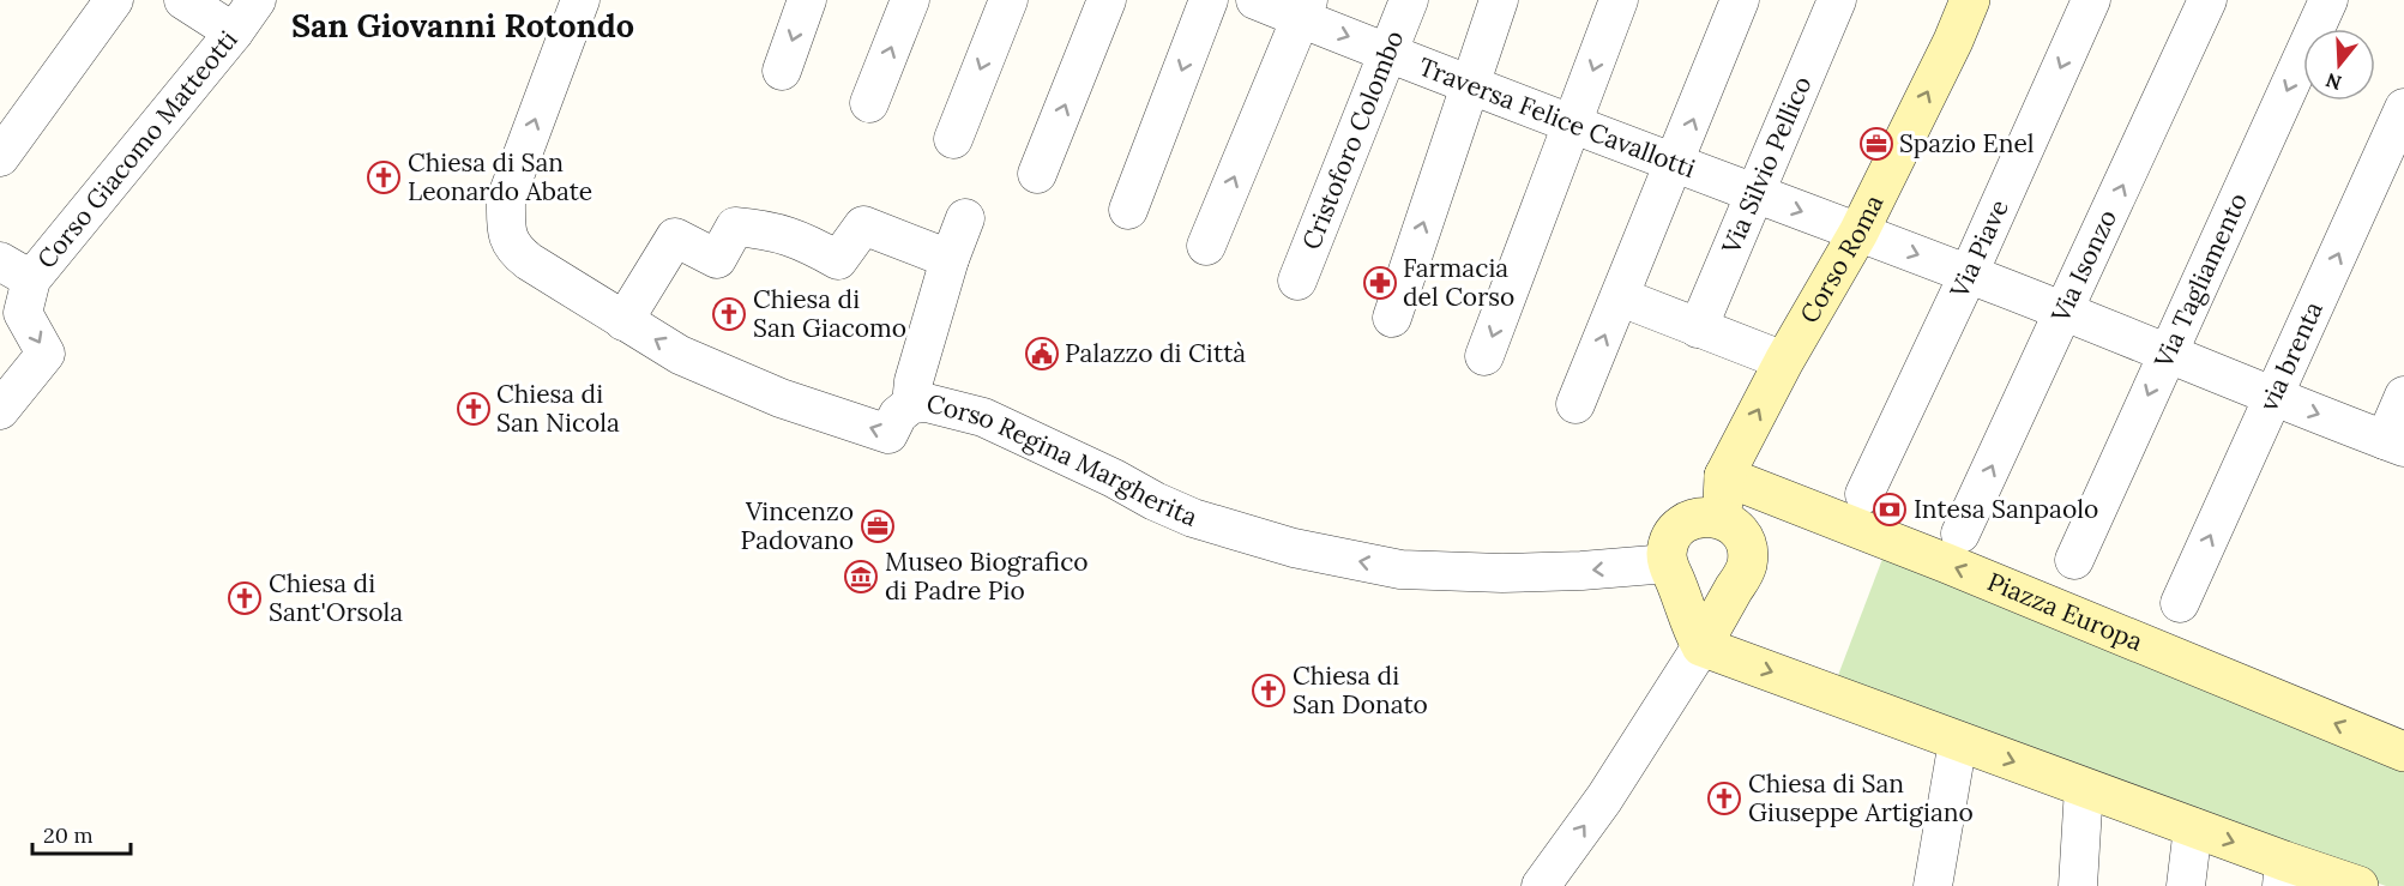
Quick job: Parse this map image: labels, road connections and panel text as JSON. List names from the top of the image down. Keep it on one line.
{"streets":{"main road":["Corso Roma","Piazza Europa"],"street":["Traversa Felice Cavallotti","Cristoforo Colombo","Corso Giacomo Matteotti","Via Silvio Pellico","Via Piave","Via Isonzo","Via Tagliamento","via brenta","Corso Regina Margherita"]},"crossings":[["Traversa Felice Cavallotti","Cristoforo Colombo"],["Traversa Felice Cavallotti","Via Silvio Pellico"],["Traversa Felice Cavallotti","Via Piave"],["Traversa Felice Cavallotti","Corso Roma"],["Traversa Felice Cavallotti","Via Isonzo"],["Traversa Felice Cavallotti","Via Tagliamento"],["Traversa Felice Cavallotti","via brenta"],["Corso Roma","Corso Regina Margherita"],["Corso Roma","Piazza Europa"]],"one_way":["Traversa Felice Cavallotti","Corso Roma","Via Isonzo","Via Tagliamento","via brenta","Corso Regina Margherita"],"districts":["San Giovanni Rotondo"],"places":{"office":["Spazio Enel","Vincenzo Padovano"],"church":["Chiesa di San Leonardo Abate","Chiesa di San Giacomo","Chiesa di San Nicola","Chiesa di Sant'Orsola","Chiesa di San Donato","Chiesa di San Giuseppe Artigiano"],"pharmacy":["Farmacia del Corso"],"public building":["Palazzo di Città"],"bank":["Intesa Sanpaolo"],"museum":["Museo Biografico di Padre Pio"]},"scale_bar":"20 m","north":"bottom"}
